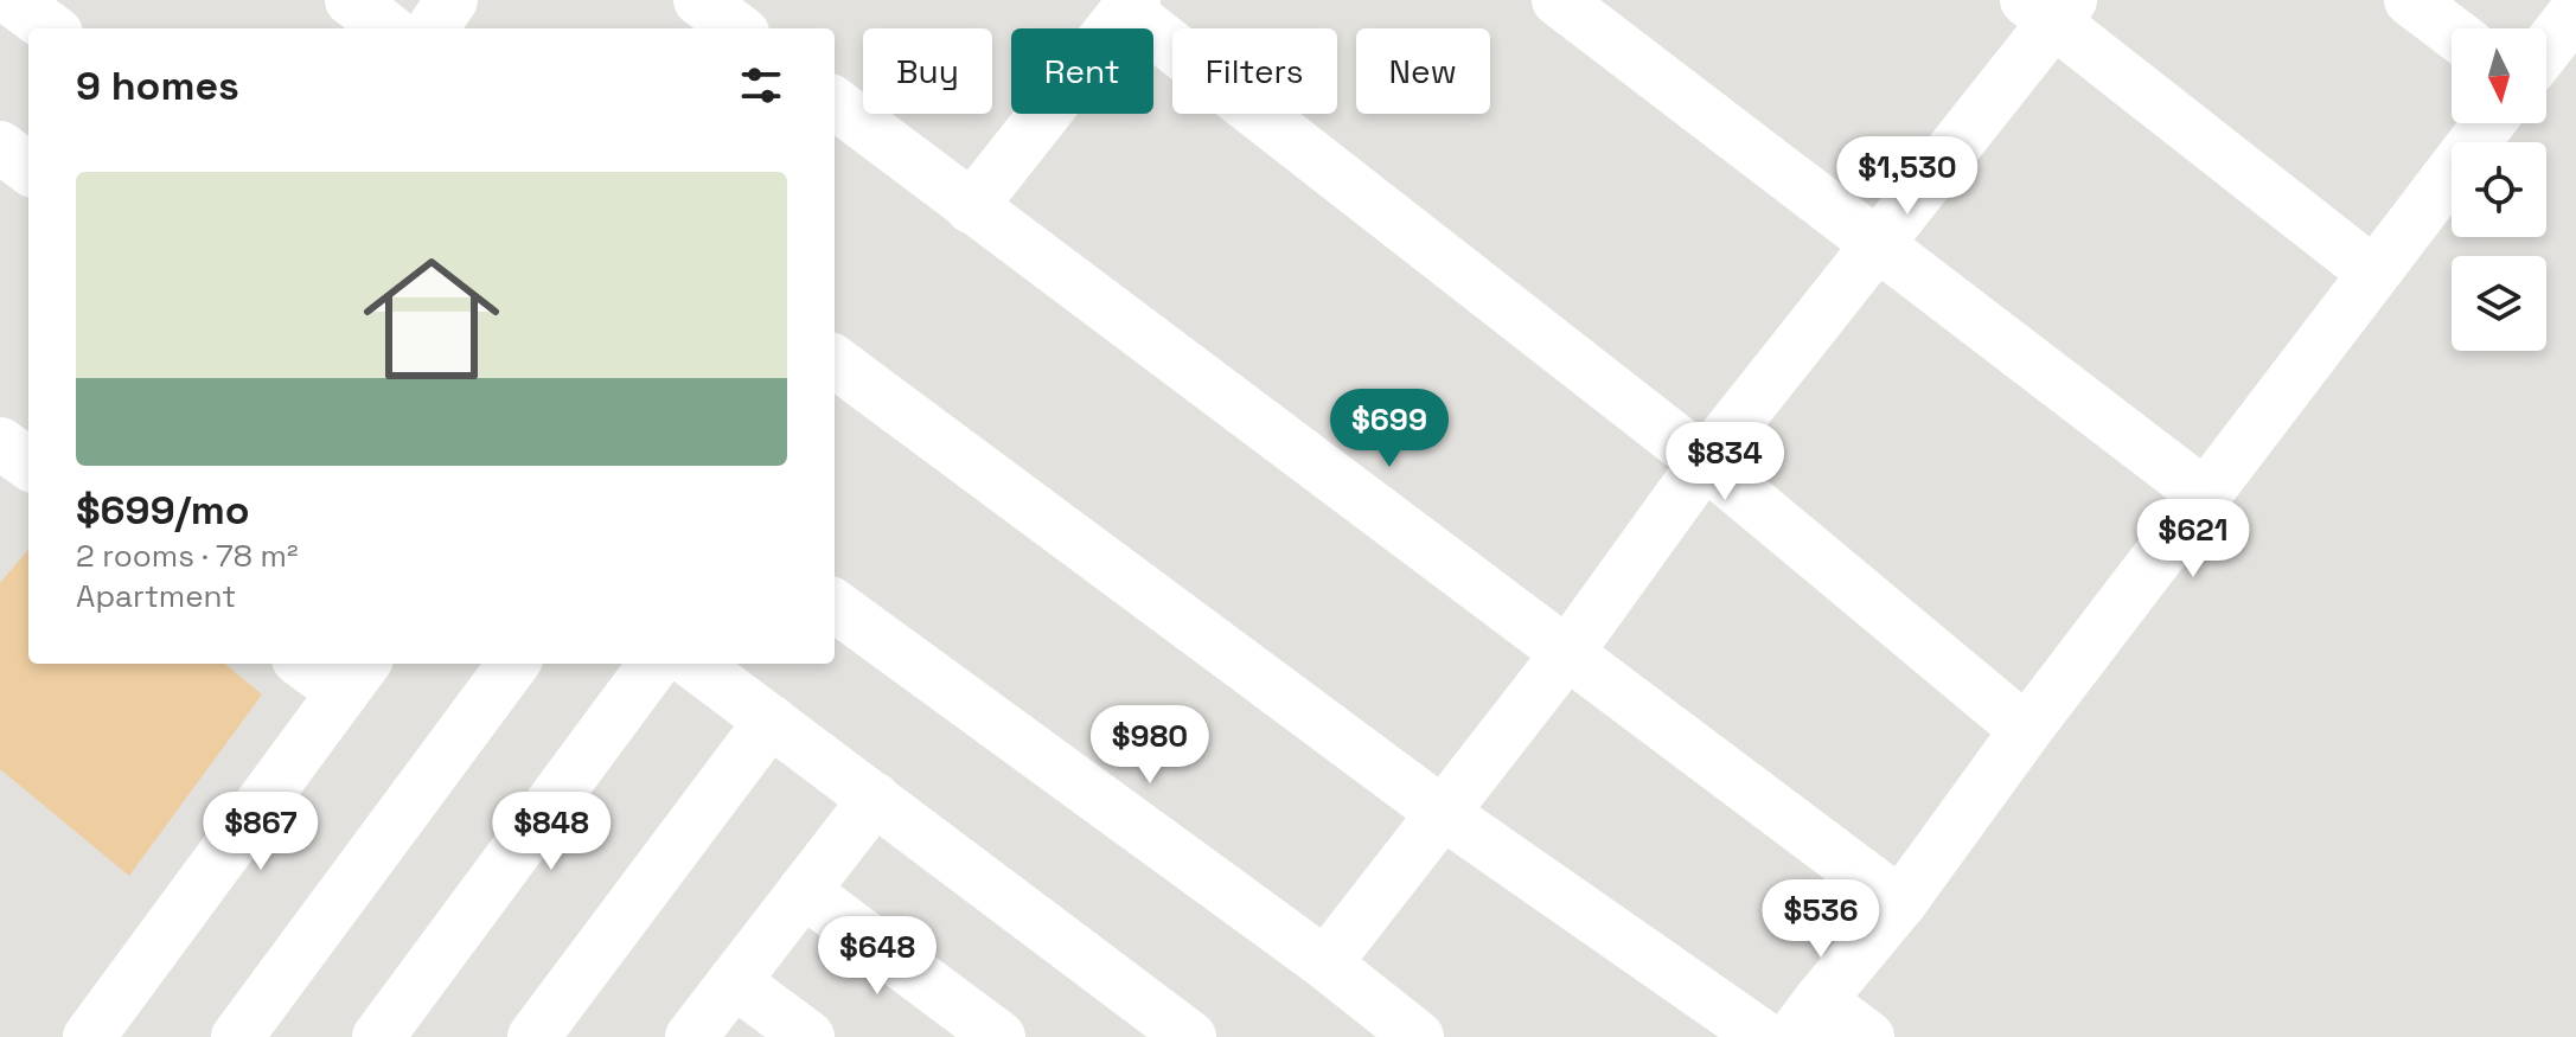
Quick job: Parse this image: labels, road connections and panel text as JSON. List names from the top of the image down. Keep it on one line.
{"north":"bottom","page":{"chip":["Buy","Rent","Filters","New"],"heading":"9 homes","price":["$1,530","$699","$834","$621","$980","$867","$848","$536","$648"],"list":[{"name":"$699/mo","note":"2 rooms · 78 m² · Apartment"}]}}
